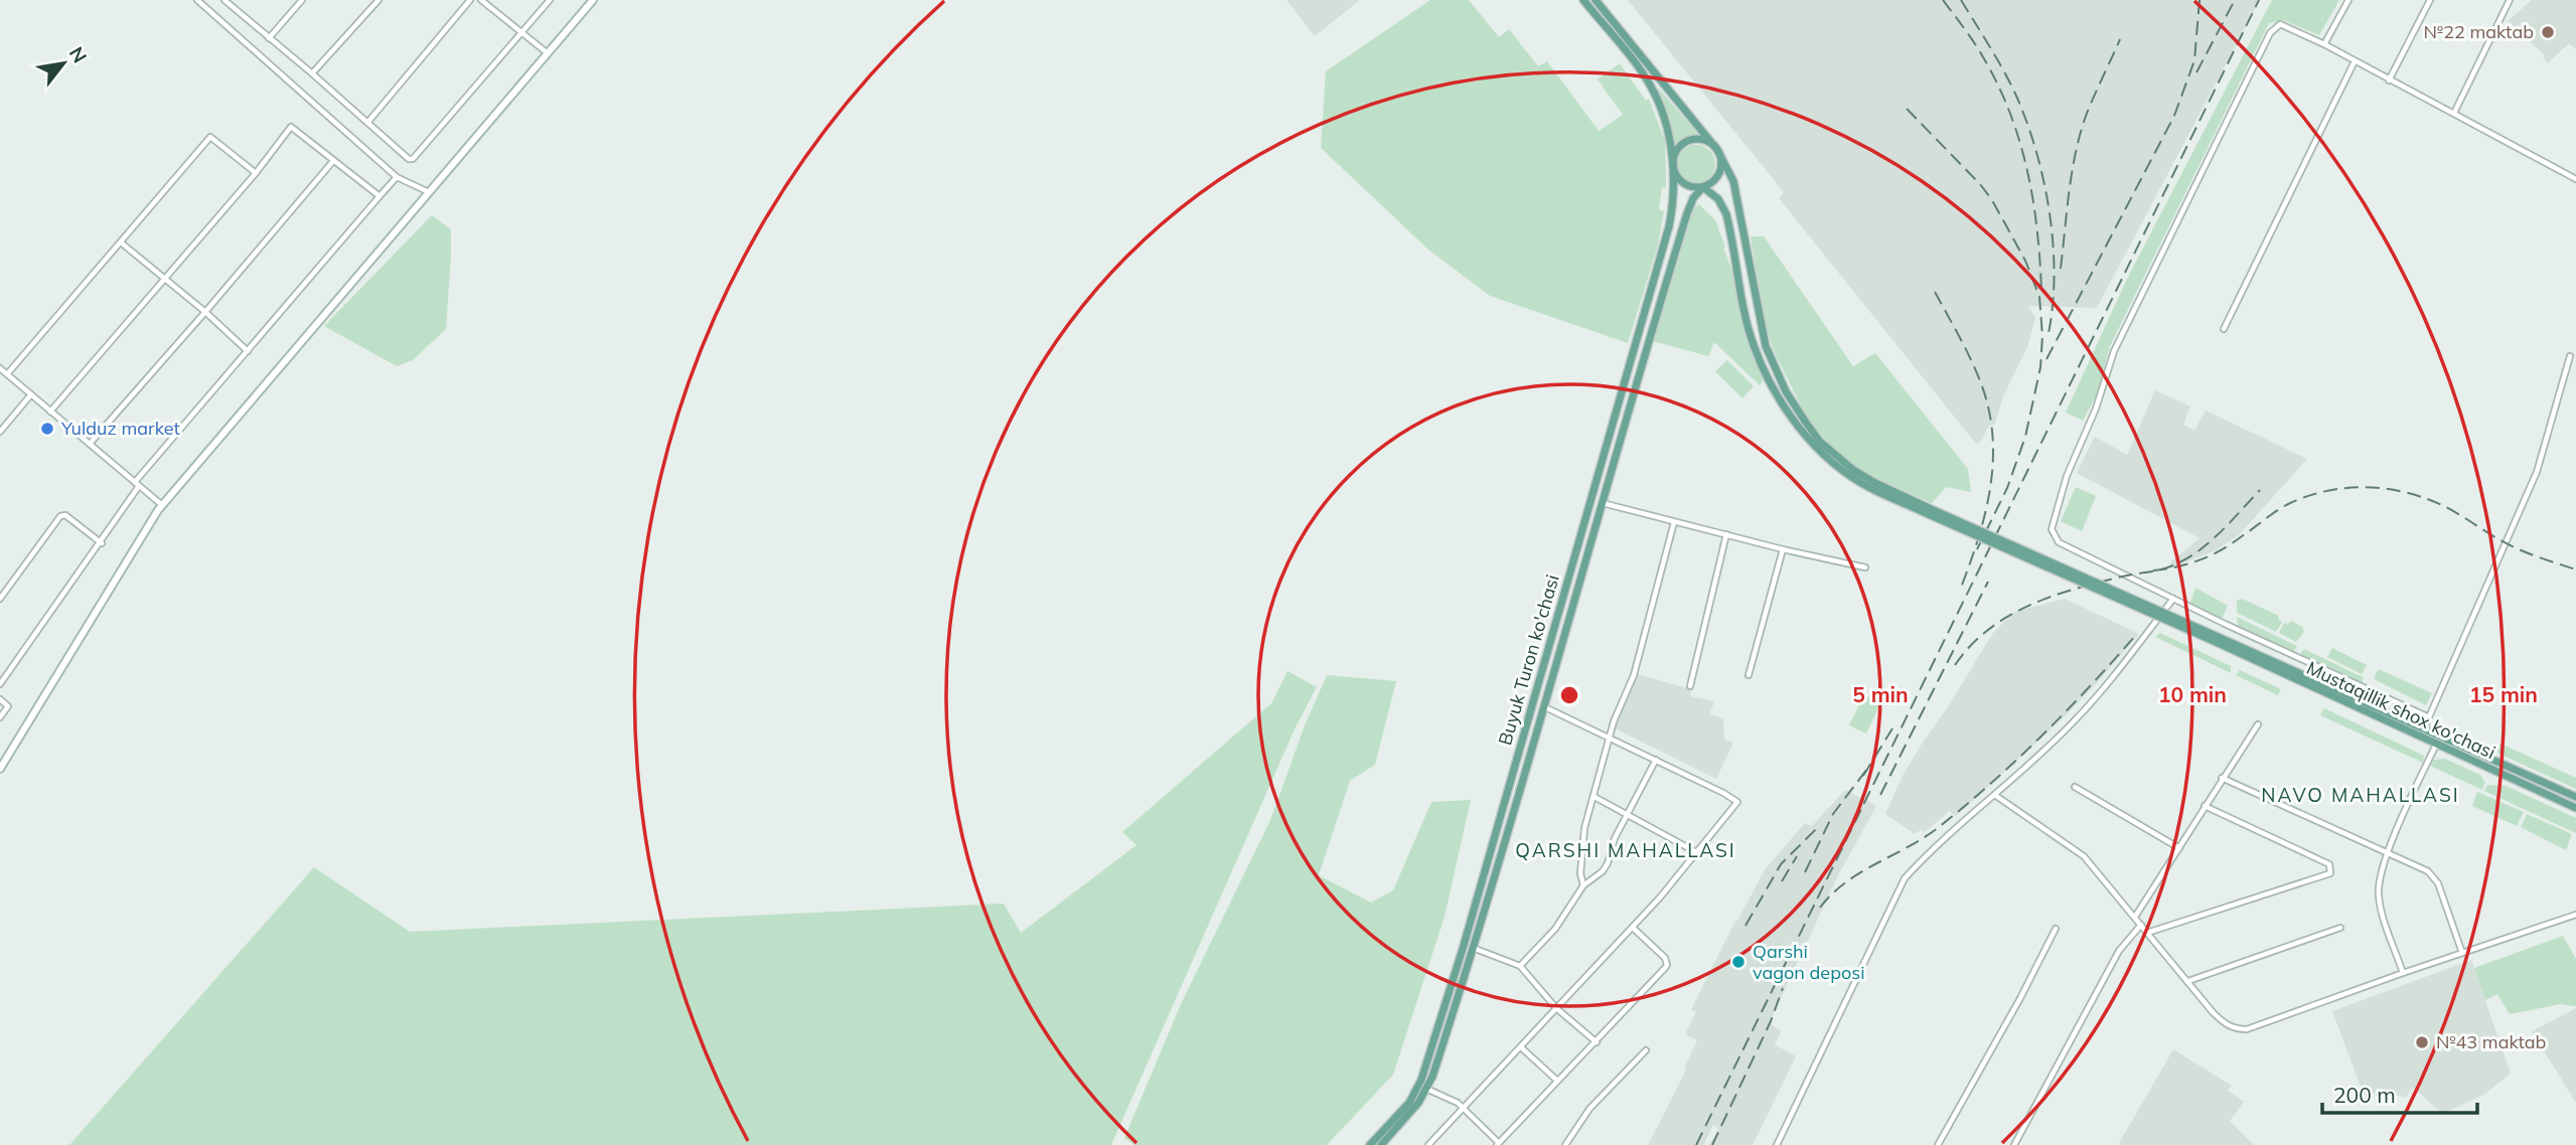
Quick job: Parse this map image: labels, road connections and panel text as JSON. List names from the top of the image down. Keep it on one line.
{"streets":{"main road":["Buyuk Turon ko'chasi","Mustaqillik shox ko'chasi"]},"districts":["NAVO MAHALLASI","QARSHI MAHALLASI"],"places":["№22 maktab","Yulduz market","Qarshi vagon deposi","№43 maktab"],"scale_bar":"200 m","north":"top right","rings":["5 min","10 min","15 min"]}
